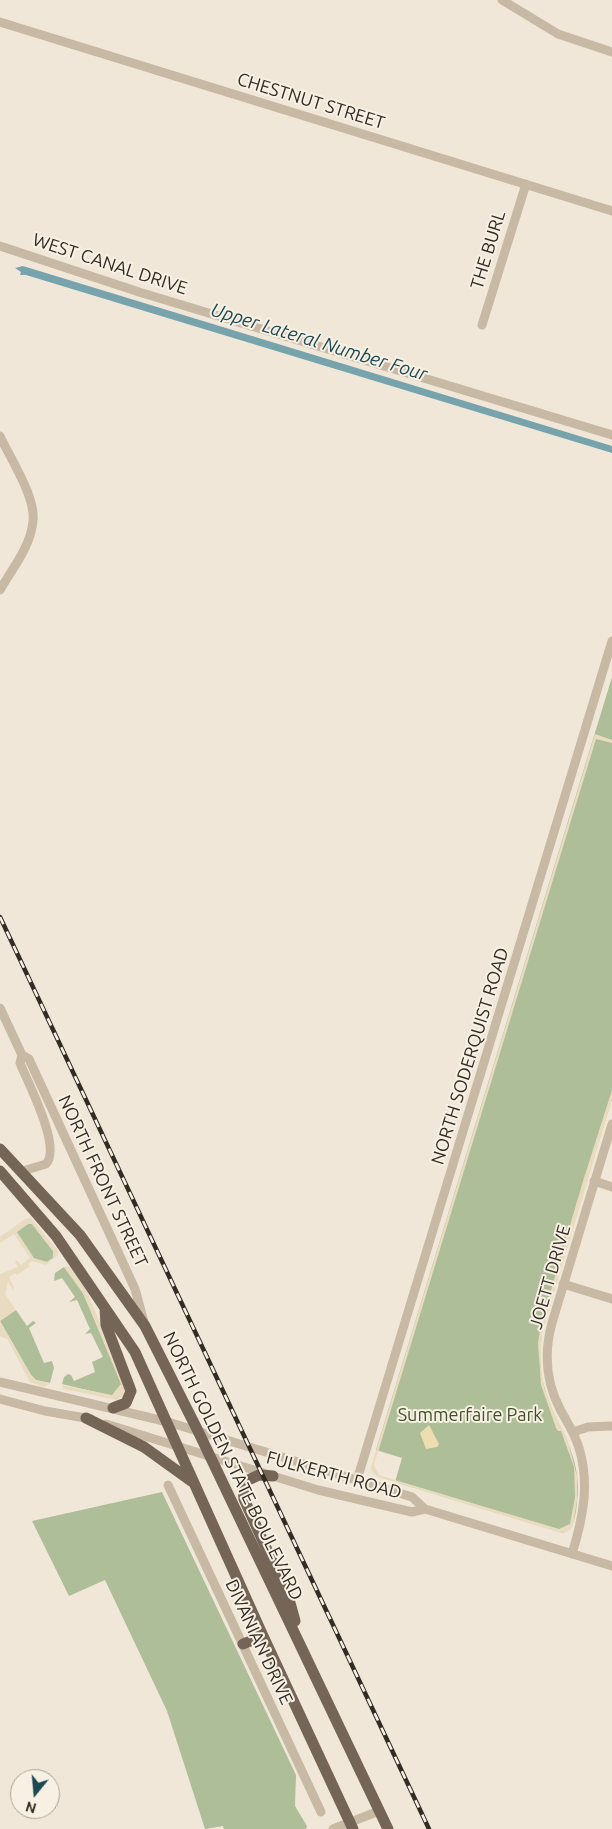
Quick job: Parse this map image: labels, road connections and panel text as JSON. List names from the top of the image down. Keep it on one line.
{"streets":{"main road":["NORTH GOLDEN STATE BOULEVARD"],"street":["CHESTNUT STREET","THE BURL","WEST CANAL DRIVE","NORTH SODERQUIST ROAD","NORTH FRONT STREET","JOETT DRIVE","FULKERTH ROAD","DIVANIAN DRIVE"]},"crossings":[["CHESTNUT STREET","THE BURL"],["NORTH SODERQUIST ROAD","FULKERTH ROAD"],["NORTH FRONT STREET","NORTH GOLDEN STATE BOULEVARD"],["JOETT DRIVE","FULKERTH ROAD"],["NORTH GOLDEN STATE BOULEVARD","FULKERTH ROAD"]],"water":["Upper Lateral Number Four"],"parks":["Summerfaire Park"],"north":"bottom"}
